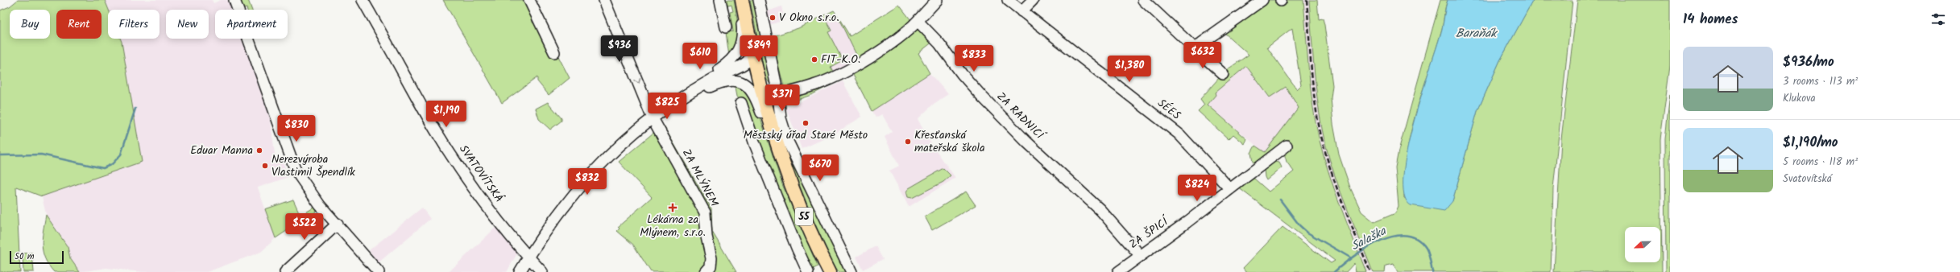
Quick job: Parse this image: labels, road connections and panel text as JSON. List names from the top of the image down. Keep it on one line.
{"streets":{"main road":["55"],"street":["SÉES","ZA RADNICÍ","SVATOVÍTSKÁ","ZA MLÝNEM","ZA ŠPICÍ"]},"crossings":[["SÉES","ZA ŠPICÍ"],["ZA RADNICÍ","ZA ŠPICÍ"]],"one_way":["ZA MLÝNEM"],"water":["Baraňák","Salaška"],"places":{"other":["V Okno s.r.o.","FIT-K.O.","Městský úřad Staré Město","Křesťanská mateřská škola","Eduar Manna","Nerezvýroba Vlastimil Špendlík"],"health":["Lékárna za Mlýnem, s.r.o."]},"scale_bar":"50 m","north":"left","page":{"heading":"14 homes","chip":["Buy","Rent","Filters","New","Apartment"],"price":["$936","$849","$632","$610","$833","$1,380","$371","$825","$1,190","$830","$670","$832","$824","$522"],"list":[{"name":"$936/mo","note":"3 rooms · 113 m² · Klukova"},{"name":"$1,190/mo","note":"5 rooms · 118 m² · Svatovítská"}],"scale":"50 m"}}
